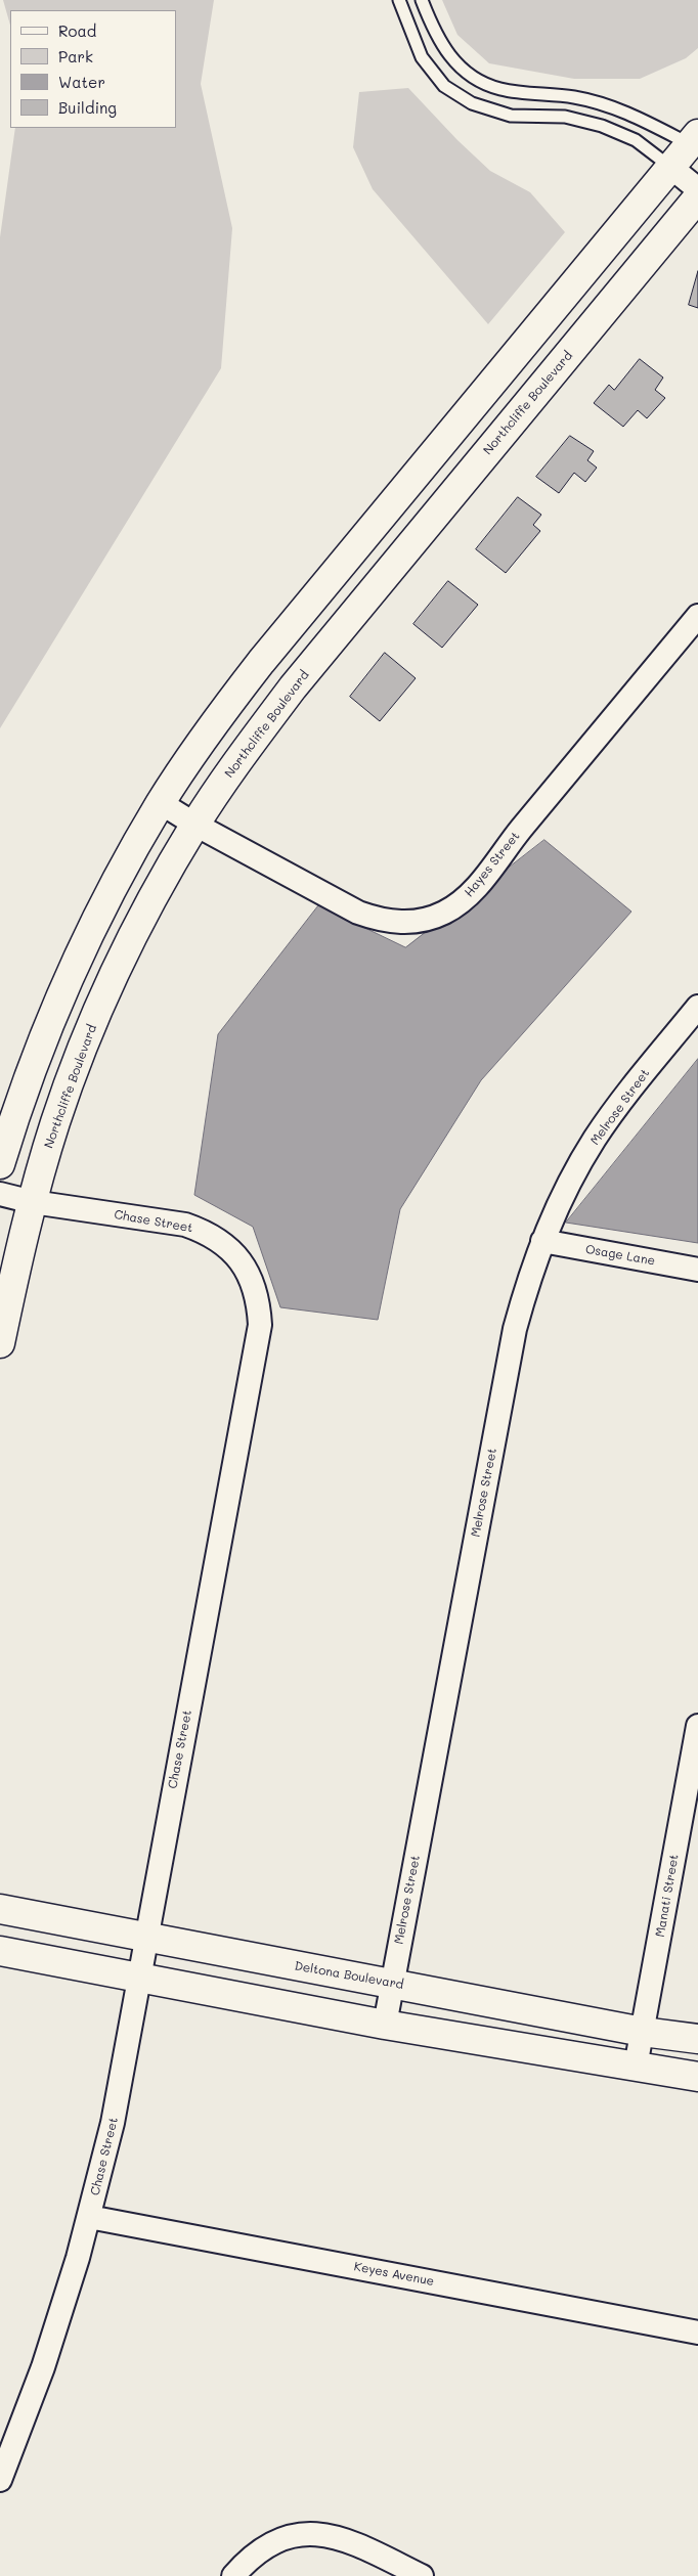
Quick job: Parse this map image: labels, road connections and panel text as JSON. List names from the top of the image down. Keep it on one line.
{"streets":{"main road":["Northcliffe Boulevard","Deltona Boulevard"],"street":["Hayes Street","Melrose Street","Chase Street","Osage Lane","Manati Street","Keyes Avenue"]},"crossings":[["Northcliffe Boulevard","Hayes Street"],["Northcliffe Boulevard","Chase Street"],["Melrose Street","Osage Lane"],["Melrose Street","Deltona Boulevard"],["Chase Street","Deltona Boulevard"],["Chase Street","Keyes Avenue"],["Manati Street","Deltona Boulevard"]],"legend":["Road","Park","Water","Building"]}
